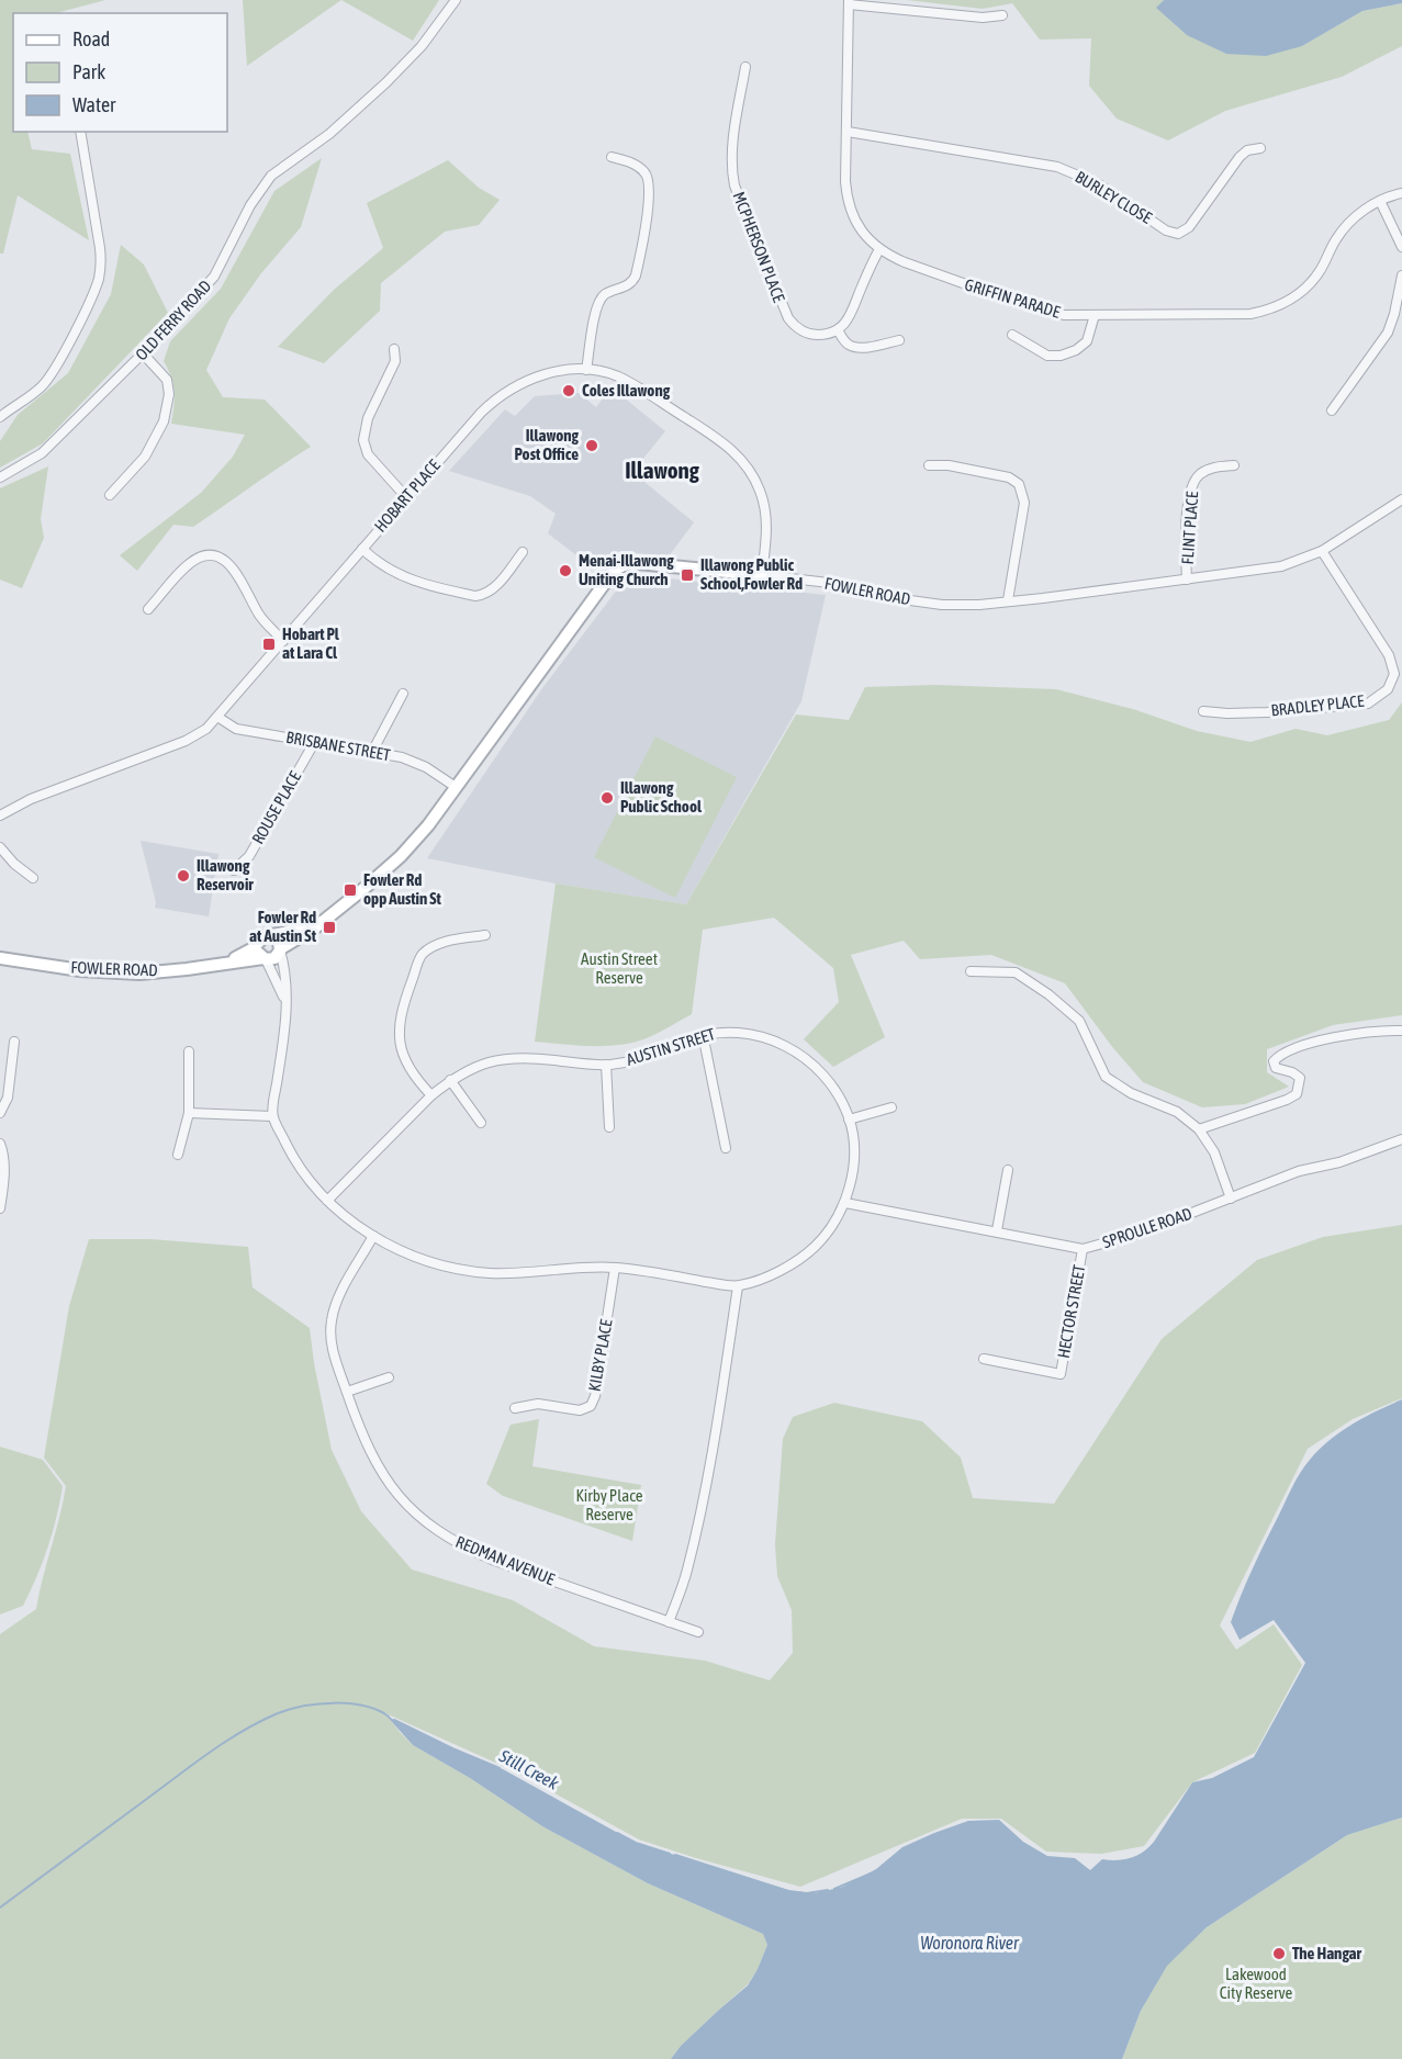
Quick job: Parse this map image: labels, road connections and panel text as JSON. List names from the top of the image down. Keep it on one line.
{"streets":{"street":["BURLEY CLOSE","MCPHERSON PLACE","GRIFFIN PARADE","OLD FERRY ROAD","HOBART PLACE","FLINT PLACE","FOWLER ROAD","BRADLEY PLACE","BRISBANE STREET","ROUSE PLACE","AUSTIN STREET","SPROULE ROAD","HECTOR STREET","KILBY PLACE","REDMAN AVENUE"]},"crossings":[["BURLEY CLOSE","GRIFFIN PARADE"],["HOBART PLACE","FOWLER ROAD"],["HOBART PLACE","BRISBANE STREET"],["FLINT PLACE","FOWLER ROAD"],["FOWLER ROAD","BRADLEY PLACE"],["FOWLER ROAD","BRISBANE STREET"],["BRISBANE STREET","ROUSE PLACE"],["AUSTIN STREET","SPROULE ROAD"],["AUSTIN STREET","KILBY PLACE"],["AUSTIN STREET","REDMAN AVENUE"],["SPROULE ROAD","HECTOR STREET"]],"districts":["Illawong"],"water":["Still Creek","Woronora River"],"parks":["Austin Street Reserve","Kirby Place Reserve","Lakewood City Reserve"],"places":{"other":["Coles Illawong","Illawong Post Office","Menai-Illawong Uniting Church","Illawong Public School","Illawong Reservoir","The Hangar"],"transit":["Illawong Public School,Fowler Rd","Hobart Pl at Lara Cl","Fowler Rd opp Austin St","Fowler Rd at Austin St"]},"legend":["Road","Park","Water"]}
